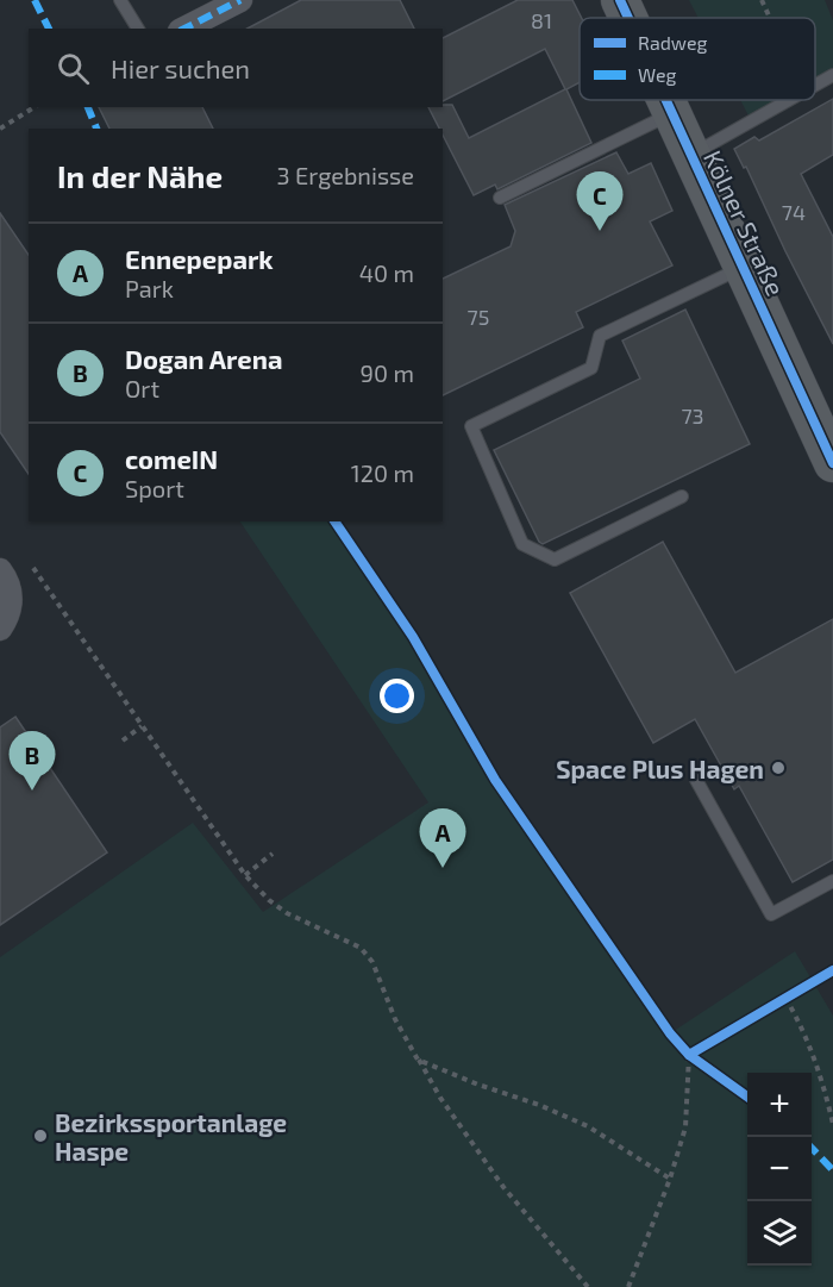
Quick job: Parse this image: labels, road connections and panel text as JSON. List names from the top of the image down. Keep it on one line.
{"streets":{"main road":["Kölner Straße"]},"places":["Space Plus Hagen","Bezirkssportanlage Haspe"],"house_numbers":["81","74","75","73"],"legend":["Radweg","Weg"],"page":{"search":"Hier suchen","heading":["In der Nähe","3 Ergebnisse"],"pins":["C","B","A"],"list":[{"mark":"A","name":"Ennepepark","note":"Park","value":"40 m"},{"mark":"B","name":"Dogan Arena","note":"Ort","value":"90 m"},{"mark":"C","name":"comeIN","note":"Sport","value":"120 m"}],"map_buttons":["+","−"]}}
